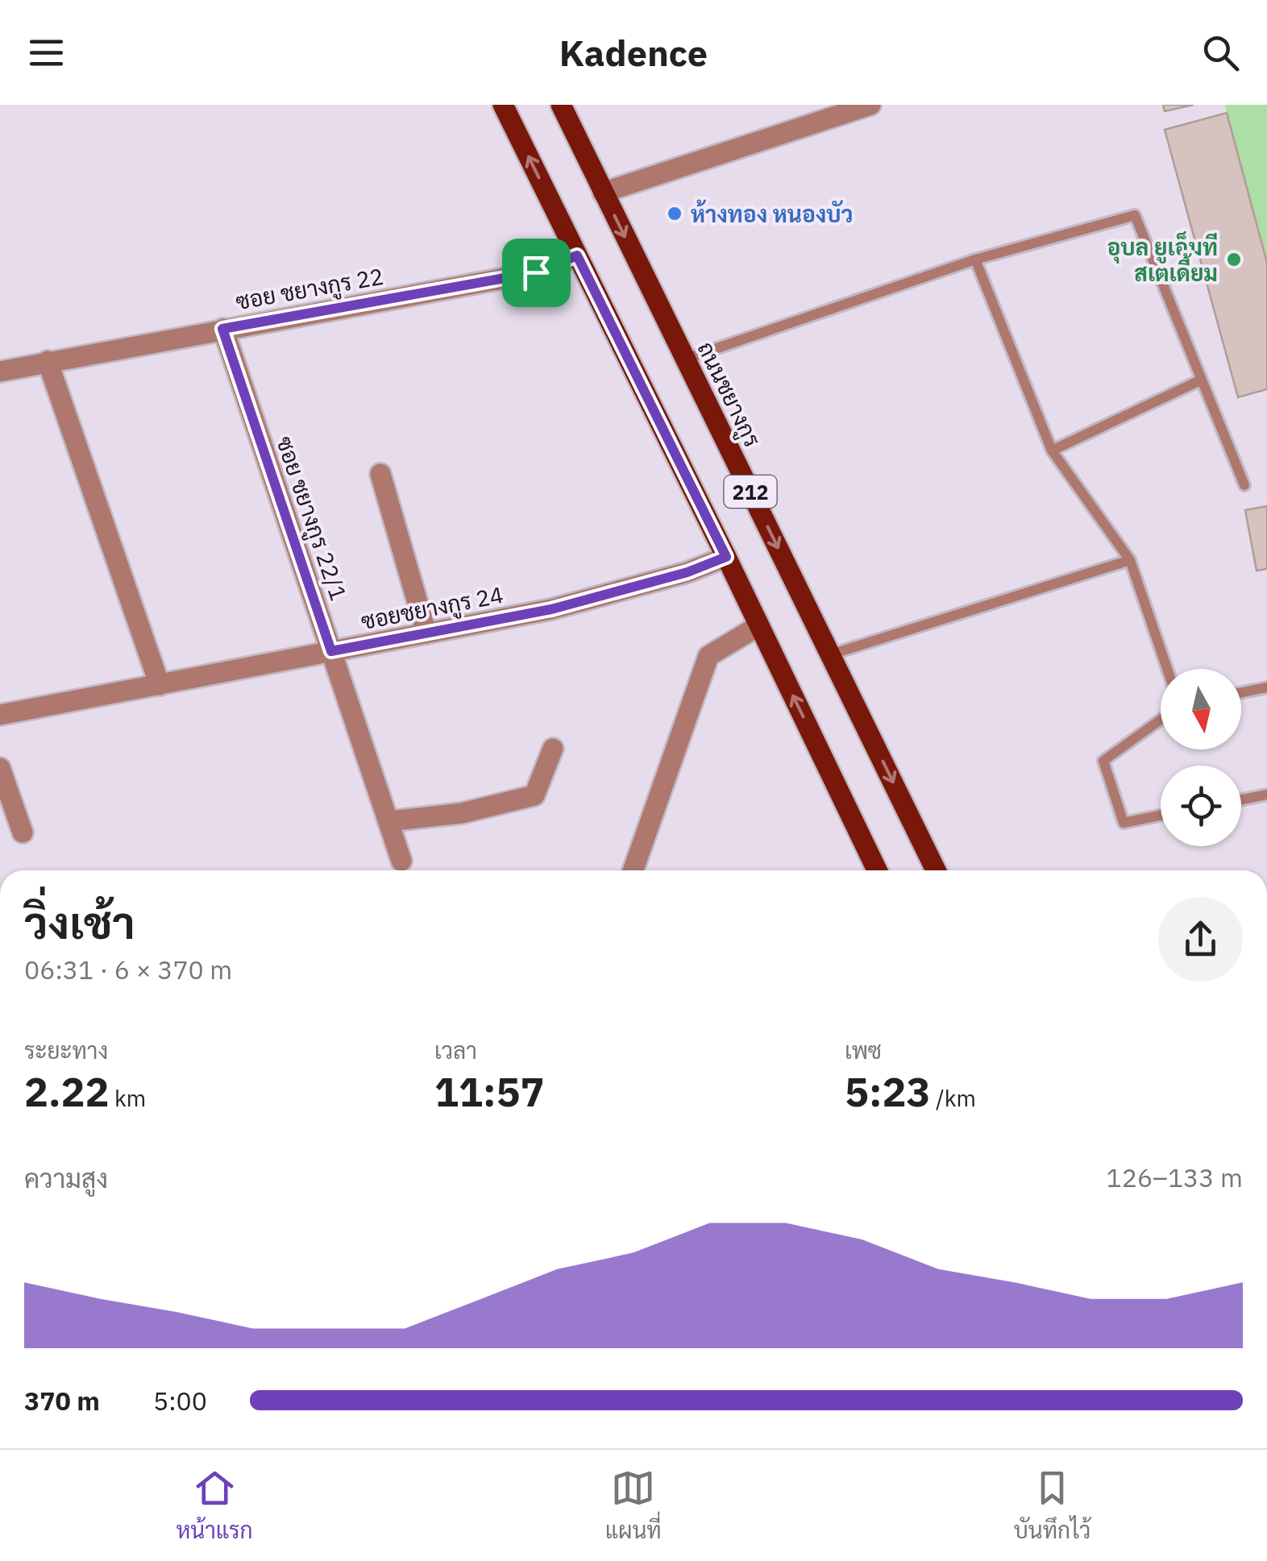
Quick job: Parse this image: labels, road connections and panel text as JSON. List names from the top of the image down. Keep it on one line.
{"streets":{"main road":["ถนนชยางกูร","212"],"street":["ซอย ชยางกูร 22","ซอย ชยางกูร 22/1","ซอยชยางกูร 24"]},"crossings":[["ซอย ชยางกูร 22","212"],["ซอย ชยางกูร 22","ซอย ชยางกูร 22/1"],["212","ซอยชยางกูร 24"],["ซอย ชยางกูร 22/1","ซอยชยางกูร 24"]],"places":["ห้างทอง หนองบัว","อุบล ยูเอ็มที สเตเดี้ยม"],"north":"bottom","page":{"header":"Kadence","heading":["วิ่งเช้า","06:31 · 6 × 370 m"],"stats":[["ระยะทาง","2.22 km"],["เวลา","11:57"],["เพซ","5:23 /km"]],"chart":["ความสูง","126–133 m"],"list":[{"name":"370 m","note":"5:00"}],"tabs":["หน้าแรก","แผนที่","บันทึกไว้"]}}
